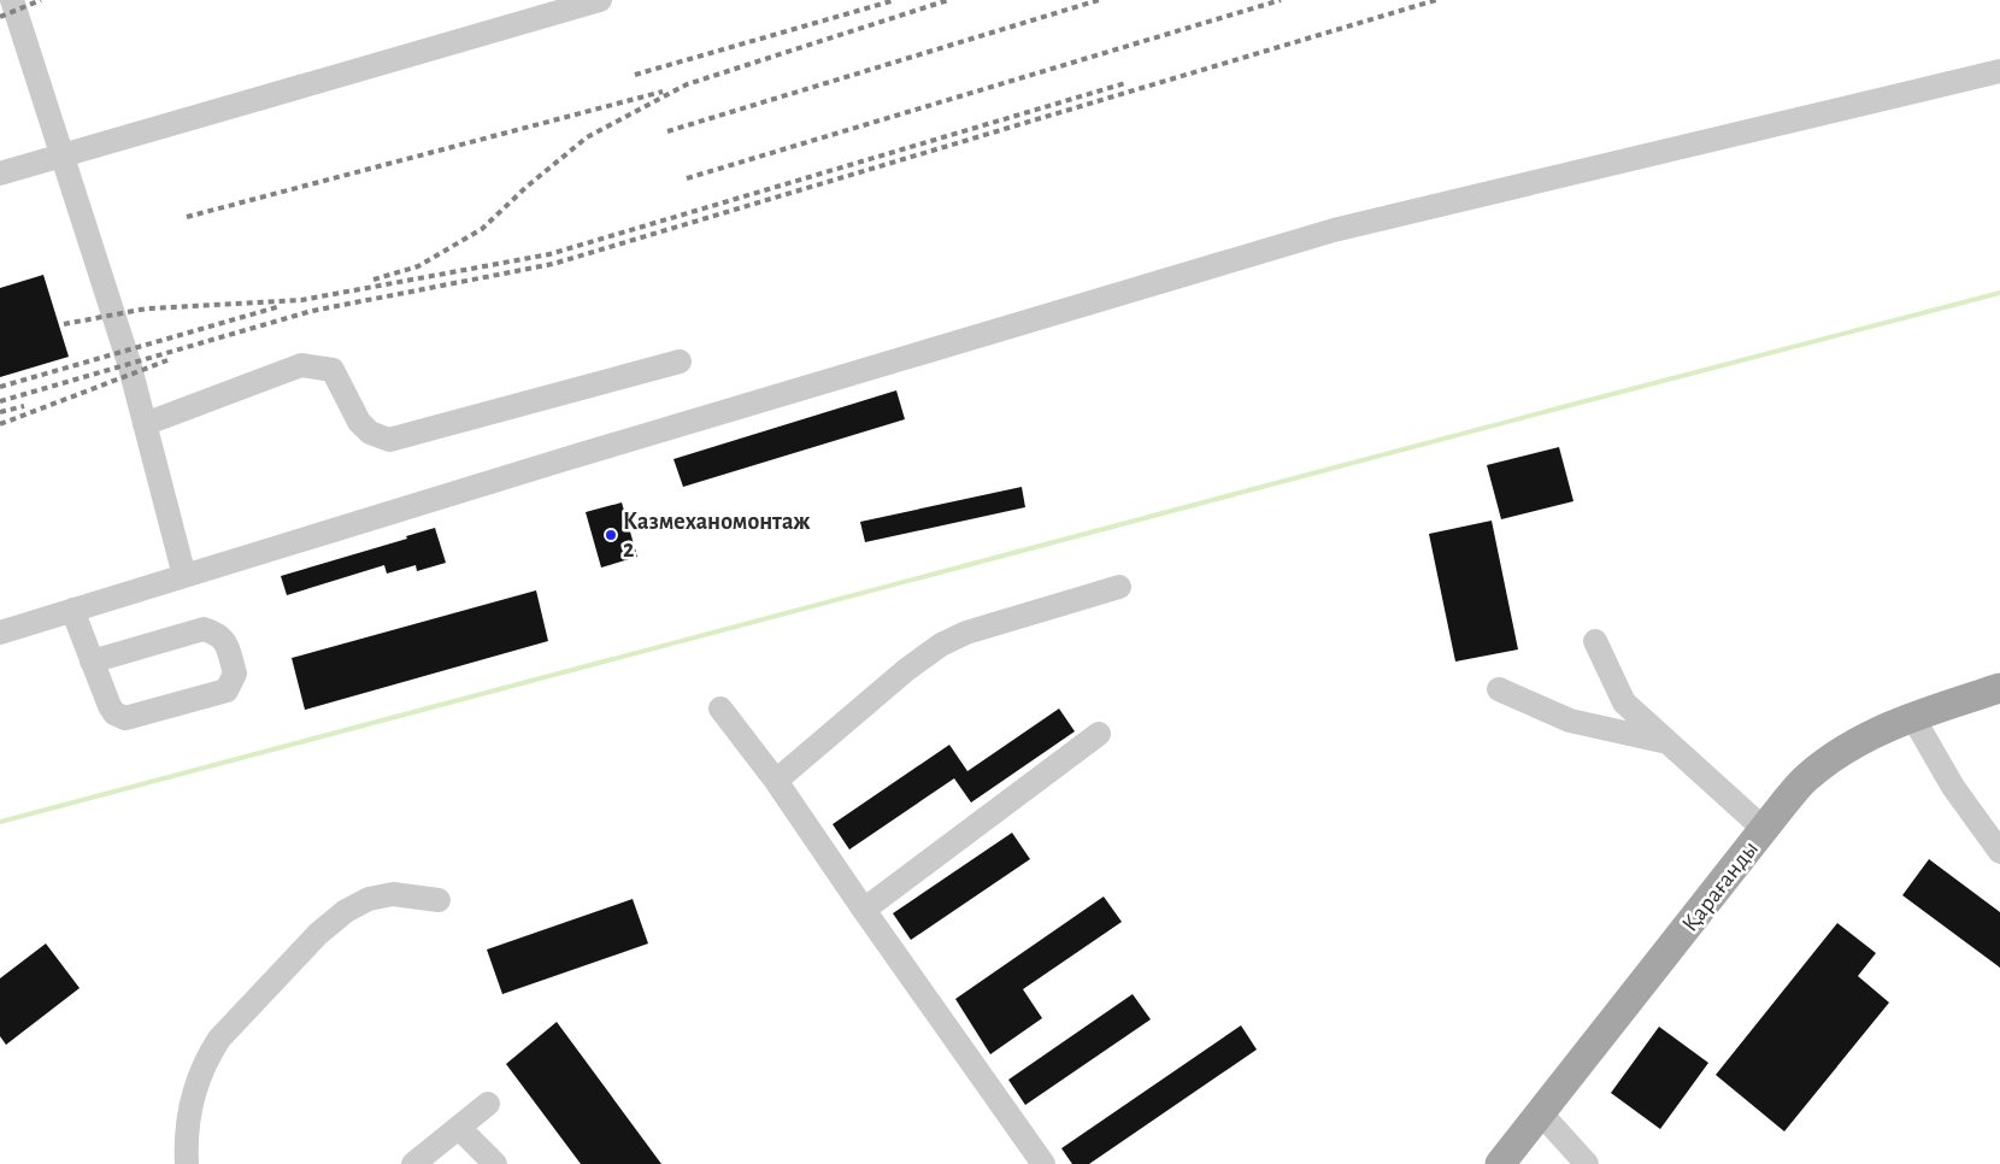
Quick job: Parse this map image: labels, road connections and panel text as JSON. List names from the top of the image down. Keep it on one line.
{"streets":{"main road":["Қарағанды"]},"places":["Казмеханомонтаж 2"]}
